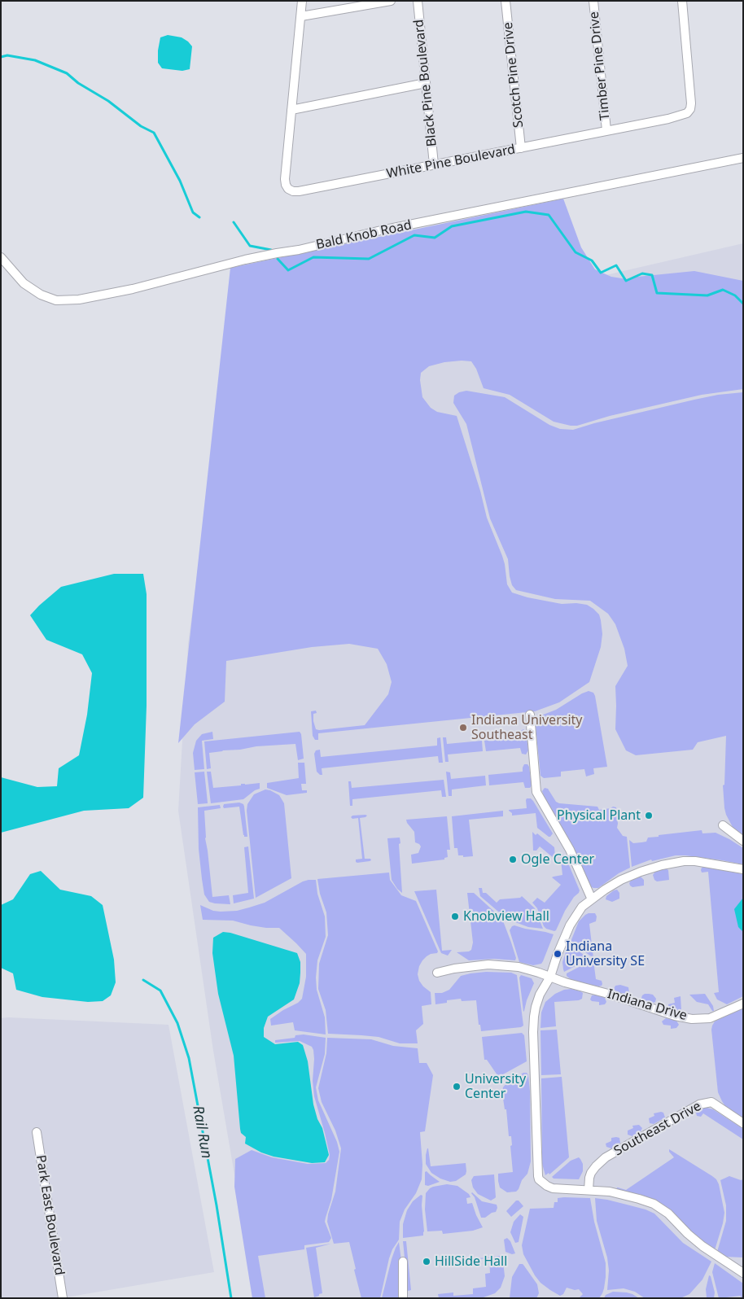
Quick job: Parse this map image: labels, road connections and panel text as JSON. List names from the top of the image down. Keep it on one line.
{"streets":{"street":["Timber Pine Drive","Scotch Pine Drive","Black Pine Boulevard","White Pine Boulevard","Bald Knob Road","Indiana Drive","Southeast Drive","Park East Boulevard"]},"crossings":[["Timber Pine Drive","White Pine Boulevard"],["Scotch Pine Drive","White Pine Boulevard"],["Black Pine Boulevard","White Pine Boulevard"]],"water":["Rail Run"],"places":["Indiana University Southeast","Physical Plant","Ogle Center","Knobview Hall","Indiana University SE","University Center","HillSide Hall"]}
